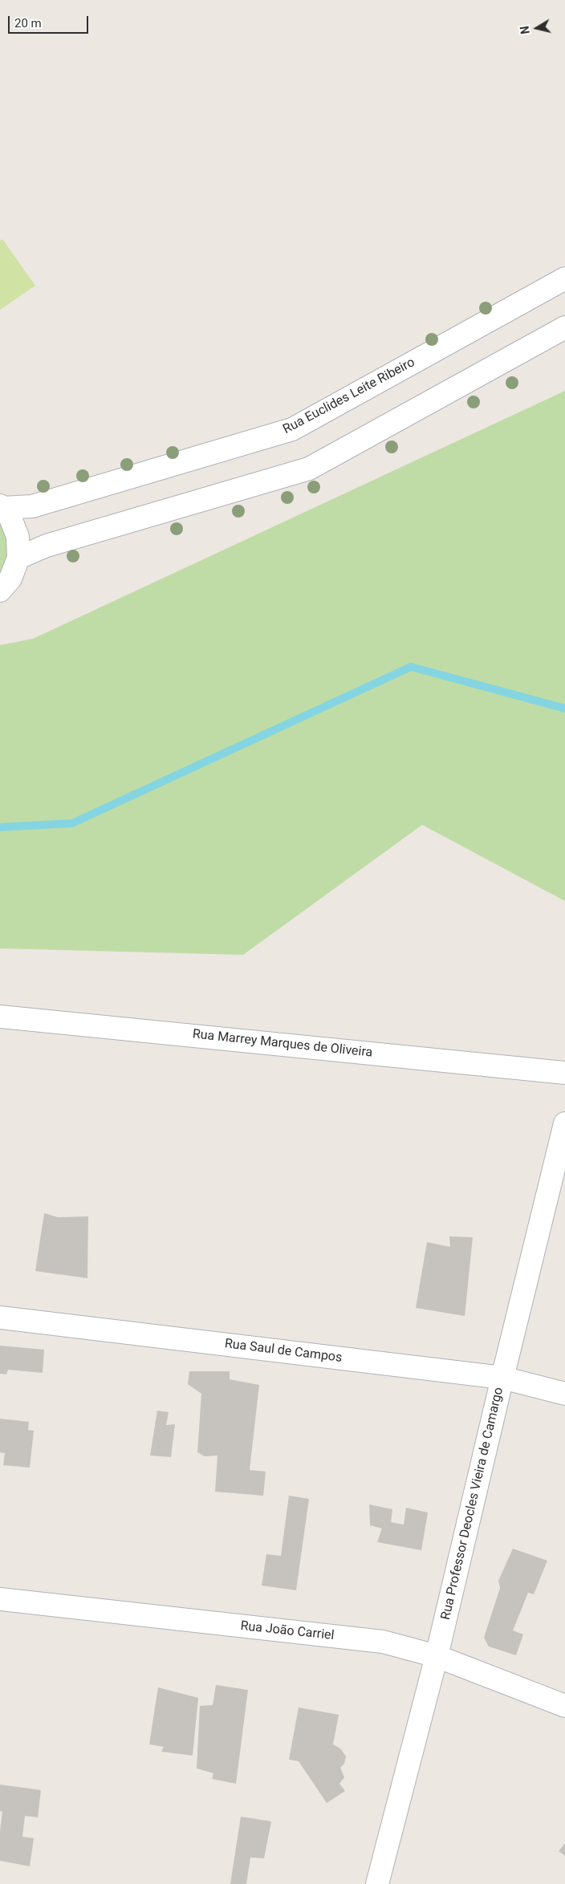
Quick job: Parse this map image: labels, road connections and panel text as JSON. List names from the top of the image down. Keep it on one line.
{"streets":{"street":["Rua Euclides Leite Ribeiro","Rua Marrey Marques de Oliveira","Rua Saul de Campos","Rua Professor Deocles Vieira de Camargo","Rua João Carriel"]},"crossings":[["Rua Saul de Campos","Rua Professor Deocles Vieira de Camargo"],["Rua Professor Deocles Vieira de Camargo","Rua João Carriel"]],"scale_bar":"20 m","north":"left"}
